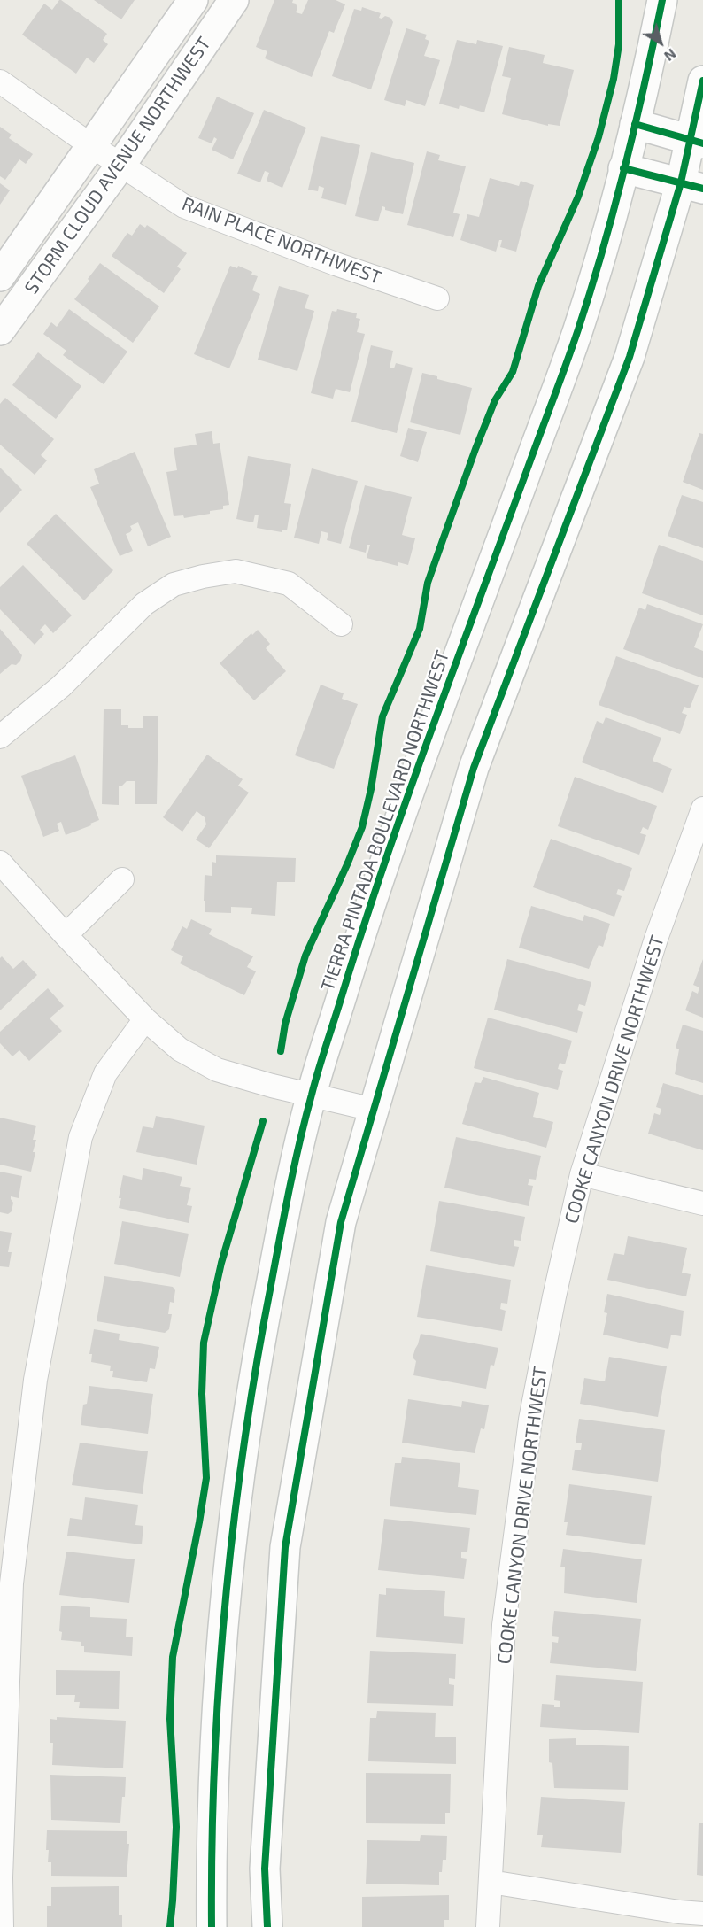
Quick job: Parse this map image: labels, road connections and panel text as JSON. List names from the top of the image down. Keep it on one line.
{"streets":{"main road":["STORM CLOUD AVENUE NORTHWEST","TIERRA PINTADA BOULEVARD NORTHWEST"],"street":["RAIN PLACE NORTHWEST","COOKE CANYON DRIVE NORTHWEST"]},"crossings":[["STORM CLOUD AVENUE NORTHWEST","RAIN PLACE NORTHWEST"]],"north":"bottom right"}
